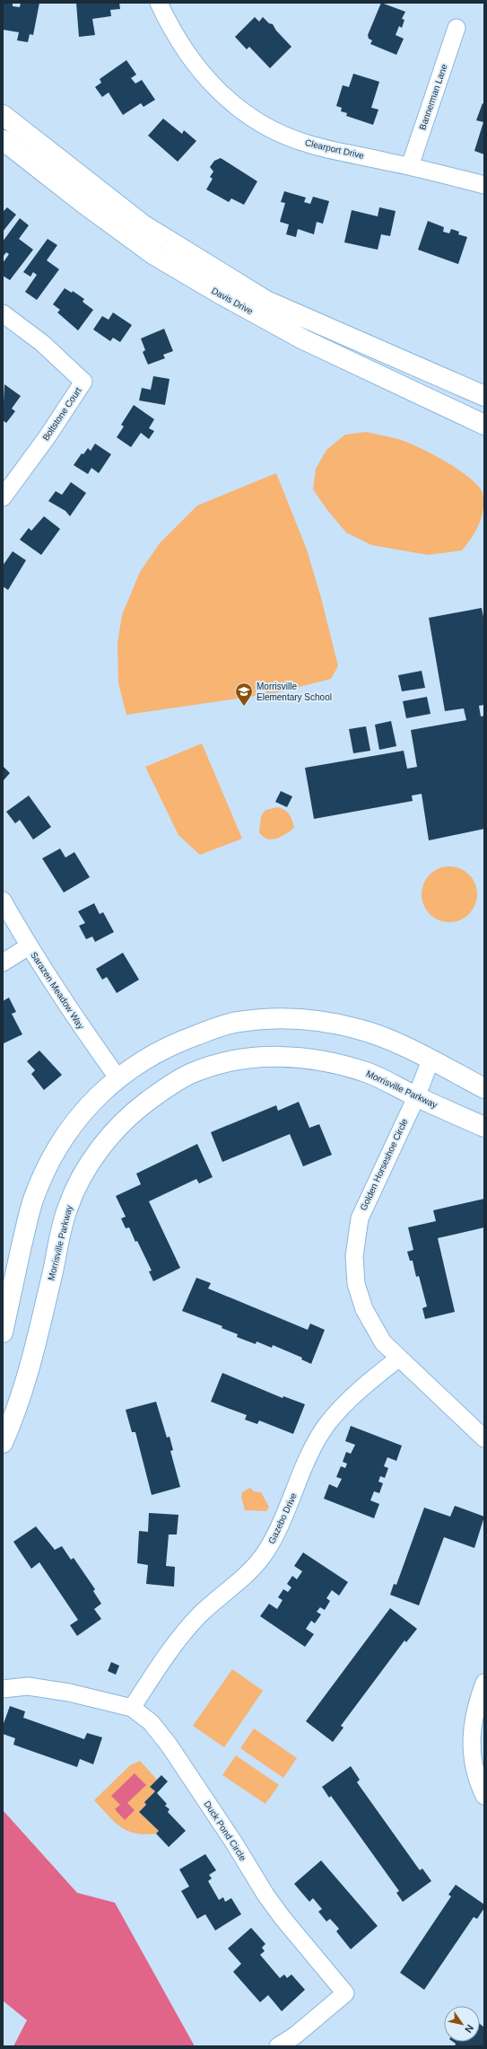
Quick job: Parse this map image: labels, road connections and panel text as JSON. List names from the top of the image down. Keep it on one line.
{"streets":{"main road":["Davis Drive","Morrisville Parkway"],"street":["Bannerman Lane","Clearport Drive","Boltstone Court","Sarazen Meadow Way","Golden Horseshoe Circle","Gazebo Drive","Duck Pond Circle"]},"crossings":[["Bannerman Lane","Clearport Drive"],["Morrisville Parkway","Golden Horseshoe Circle"],["Golden Horseshoe Circle","Gazebo Drive"],["Gazebo Drive","Duck Pond Circle"]],"places":{"school or university":["Morrisville Elementary School"]},"north":"bottom right"}
